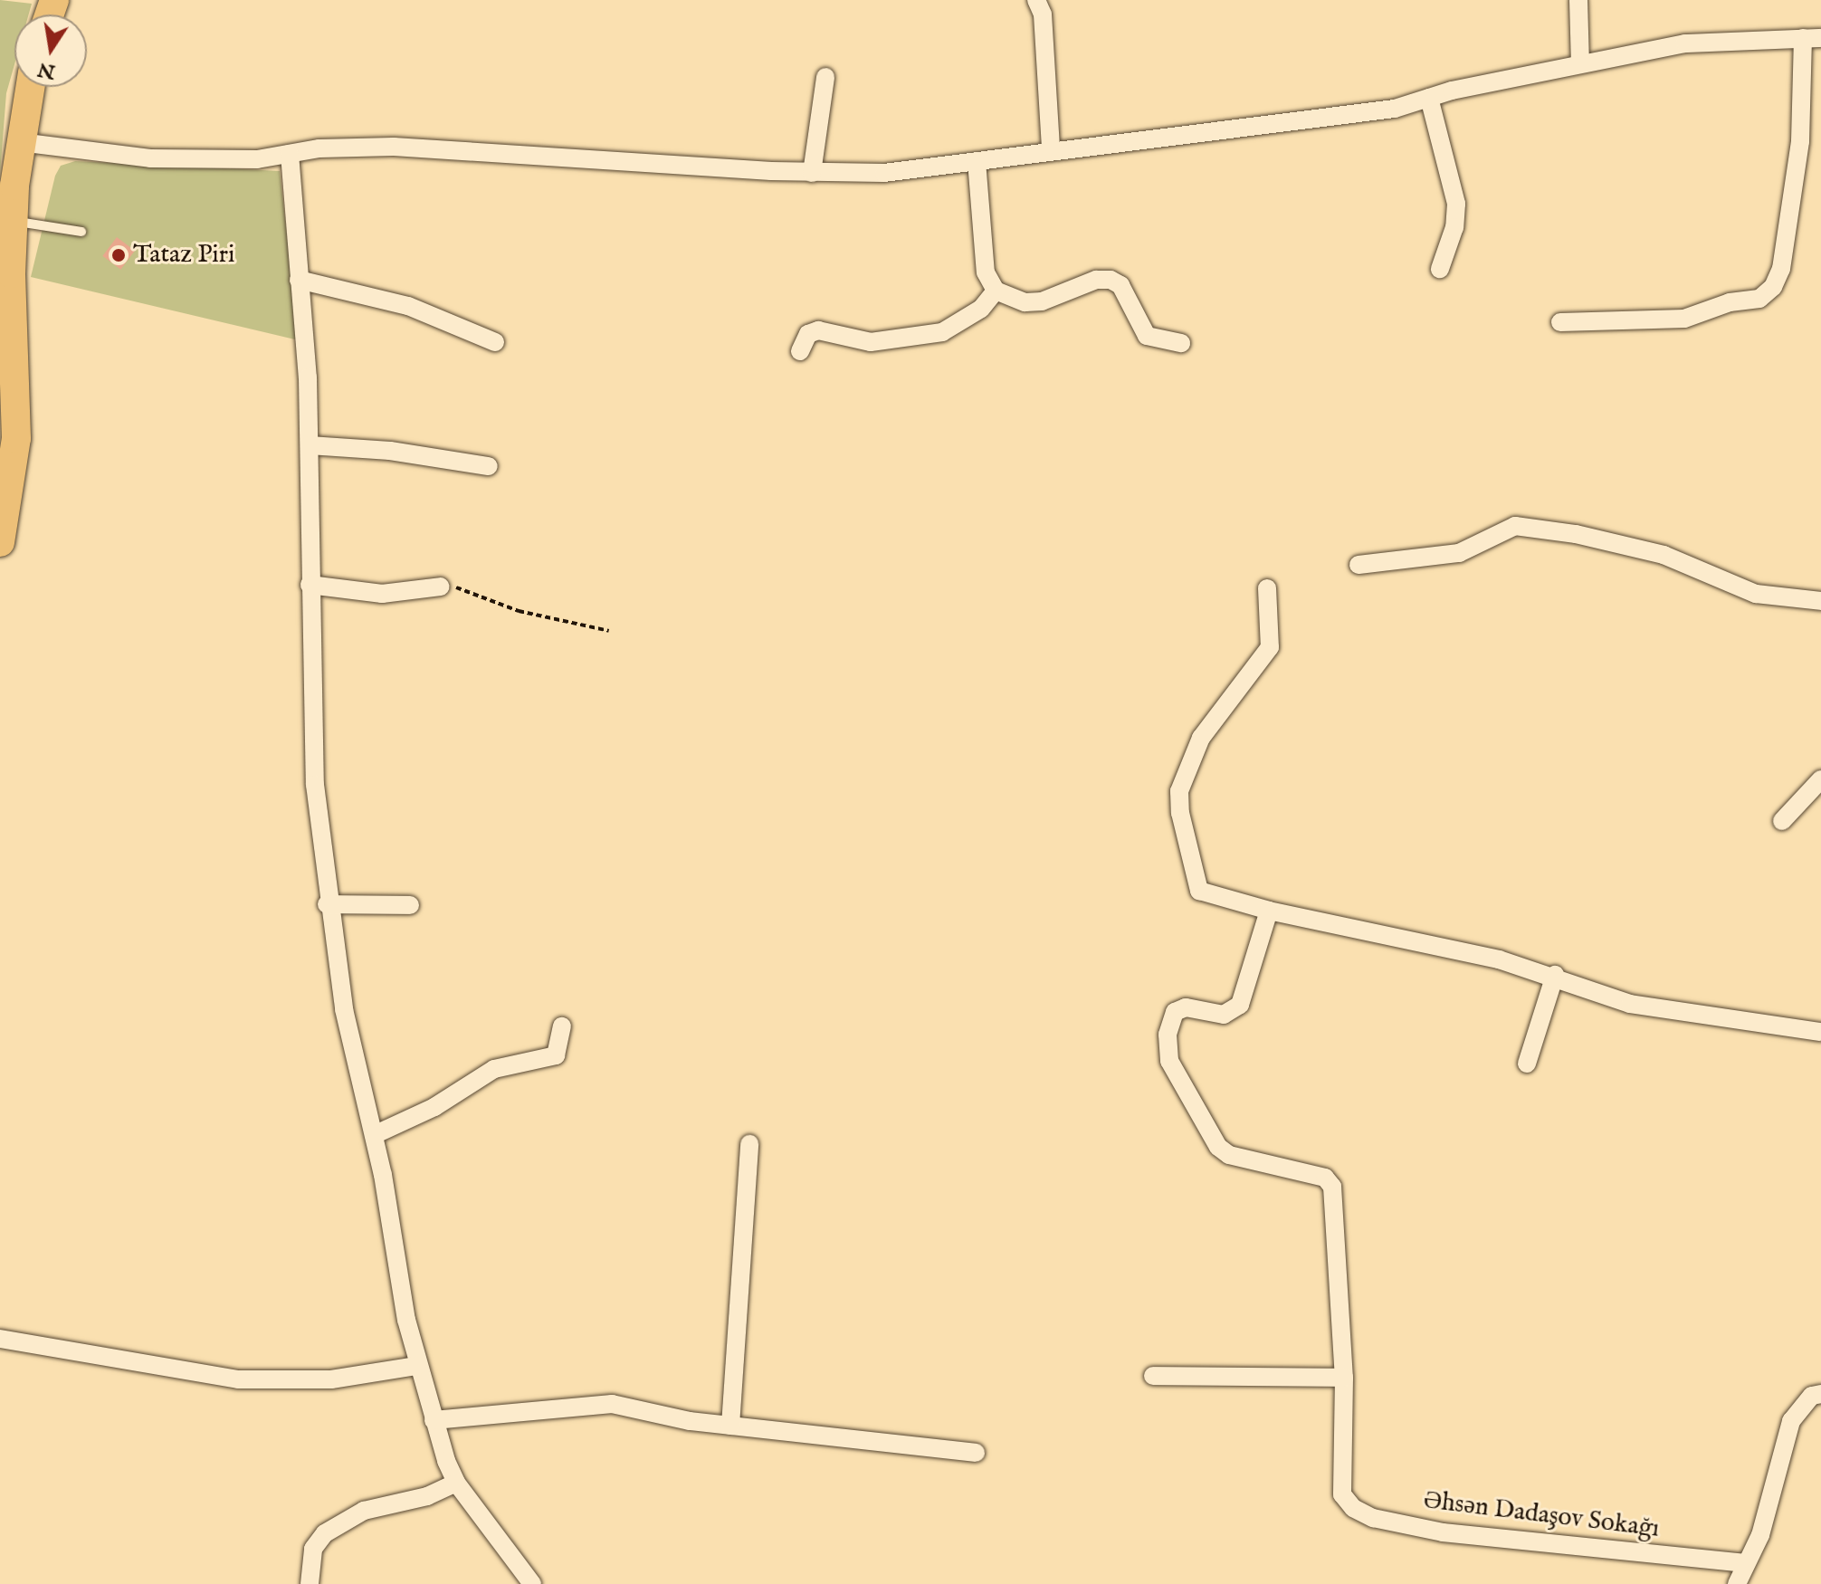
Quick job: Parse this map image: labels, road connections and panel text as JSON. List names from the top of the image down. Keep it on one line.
{"streets":{"street":["Əhsən Dadaşov Sokağı"]},"places":["Tataz Piri"],"north":"bottom"}
